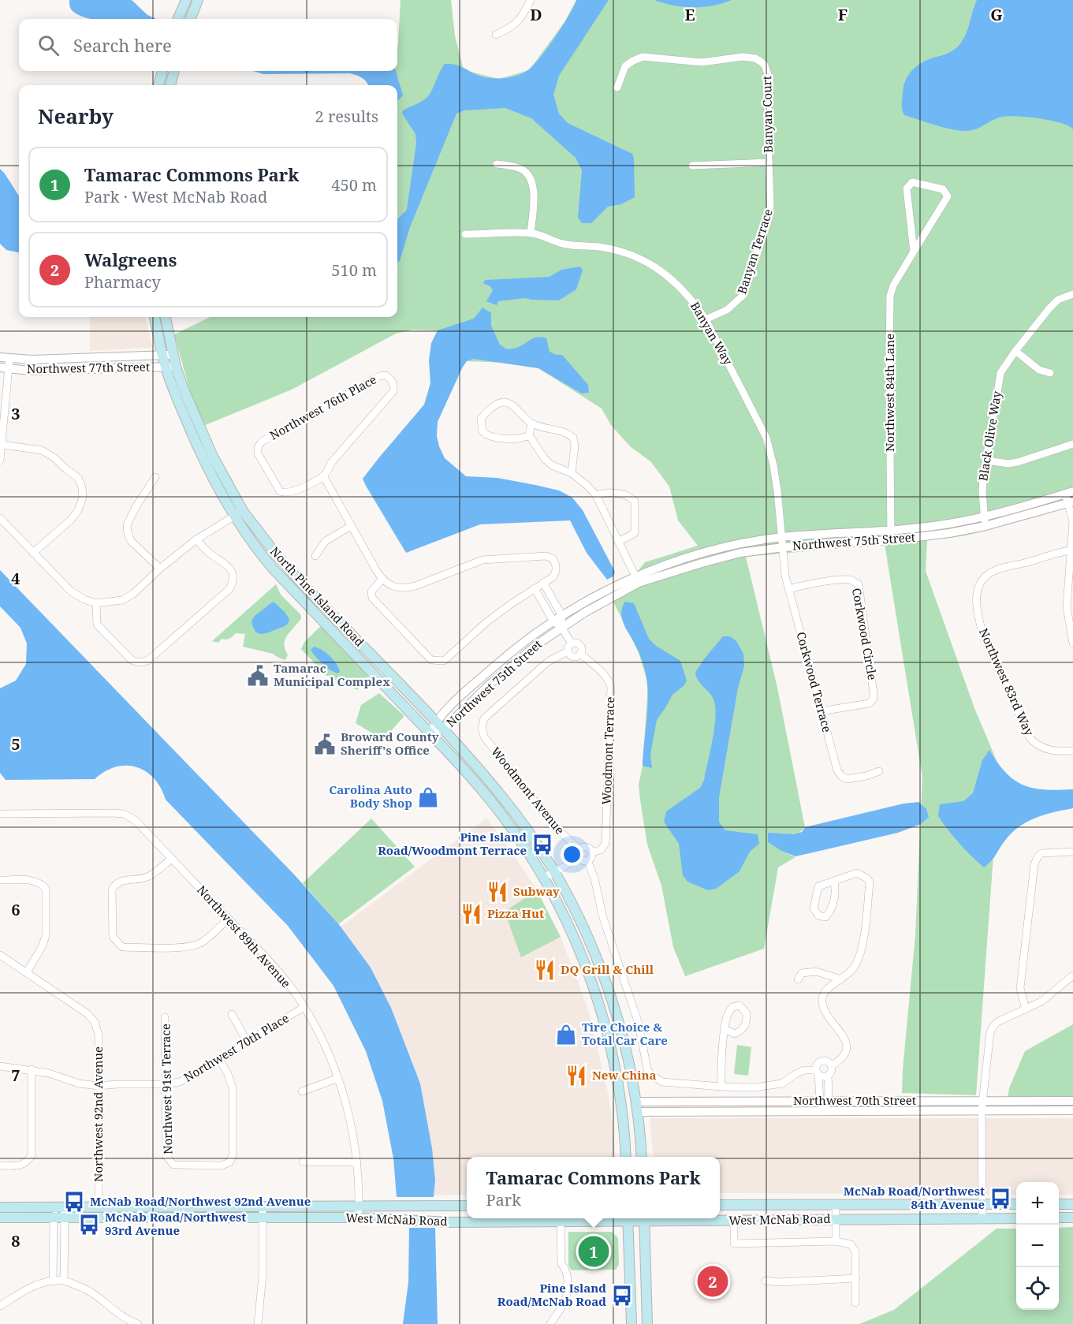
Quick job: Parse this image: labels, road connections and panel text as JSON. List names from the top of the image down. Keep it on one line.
{"streets":{"main road":["North Pine Island Road","West McNab Road"],"street":["Banyan Court","Banyan Terrace","Banyan Way","Northwest 77th Street","Northwest 84th Lane","Northwest 76th Place","Black Olive Way","Northwest 75th Street","Corkwood Circle","Corkwood Terrace","Northwest 83rd Way","Woodmont Terrace","Woodmont Avenue","Northwest 89th Avenue","Northwest 70th Place","Northwest 91st Terrace","Northwest 70th Street","Northwest 92nd Avenue"]},"crossings":[["Banyan Court","Banyan Terrace"],["Banyan Terrace","Banyan Way"],["Banyan Way","Northwest 75th Street"],["Banyan Way","Corkwood Terrace"],["Northwest 77th Street","North Pine Island Road"],["Northwest 84th Lane","Northwest 75th Street"],["Black Olive Way","Northwest 75th Street"],["Northwest 75th Street","North Pine Island Road"],["Northwest 75th Street","Corkwood Terrace"],["North Pine Island Road","Northwest 70th Street"],["Corkwood Circle","Corkwood Terrace"],["Woodmont Terrace","Woodmont Avenue"],["Northwest 89th Avenue","Northwest 70th Place"],["Northwest 89th Avenue","West McNab Road"],["Northwest 70th Place","Northwest 91st Terrace"],["Northwest 70th Place","Northwest 92nd Avenue"],["Northwest 92nd Avenue","West McNab Road"]],"places":{"public building":["Tamarac Municipal Complex","Broward County Sheriff's Office"],"shop":["Carolina Auto Body Shop","Tire Choice & Total Car Care"],"bus stop":["Pine Island Road/Woodmont Terrace","McNab Road/Northwest 84th Avenue","McNab Road/Northwest 92nd Avenue","McNab Road/Northwest 93rd Avenue","Pine Island Road/McNab Road"],"restaurant":["Subway","Pizza Hut","DQ Grill & Chill","New China"]},"page":{"search":"Search here","heading":["Nearby","2 results"],"list":[{"mark":"1","name":"Tamarac Commons Park","note":"Park · West McNab Road","value":"450 m"},{"mark":"2","name":"Walgreens","note":"Pharmacy","value":"510 m"}],"popup":["Tamarac Commons Park","Park"],"map_buttons":["+","−"],"pins":["1","2"]},"grid":{"columns":["D","E","F","G"],"rows":["3","4","5","6","7","8"]}}
